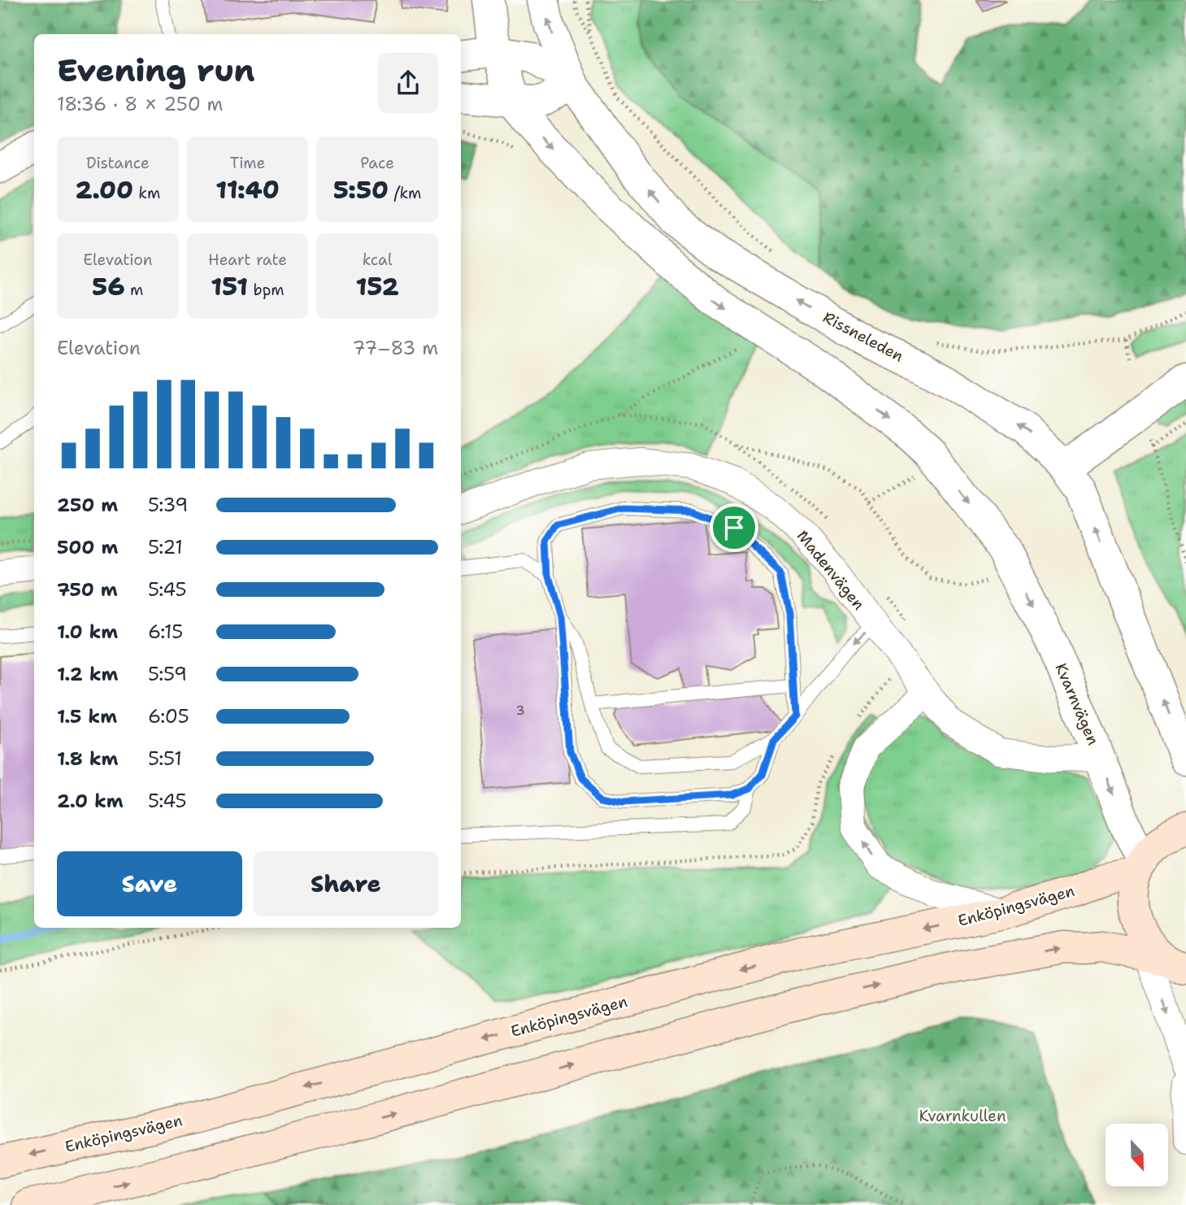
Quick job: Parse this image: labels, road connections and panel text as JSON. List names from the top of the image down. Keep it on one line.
{"streets":{"main road":["Enköpingsvägen"],"street":["Rissneleden","Madenvägen","Kvarnvägen"]},"crossings":[["Madenvägen","Kvarnvägen"],["Kvarnvägen","Enköpingsvägen"]],"parks":["Kvarnkullen"],"house_numbers":["3"],"north":"bottom","page":{"heading":["Evening run","18:36 · 8 × 250 m"],"stats":[["Distance","2.00 km"],["Time","11:40"],["Pace","5:50 /km"],["Elevation","56 m"],["Heart rate","151 bpm"],["kcal","152"]],"chart":["Elevation","77–83 m"],"list":[{"name":"250 m","note":"5:39"},{"name":"500 m","note":"5:21"},{"name":"750 m","note":"5:45"},{"name":"1.0 km","note":"6:15"},{"name":"1.2 km","note":"5:59"},{"name":"1.5 km","note":"6:05"},{"name":"1.8 km","note":"5:51"},{"name":"2.0 km","note":"5:45"}],"buttons":["Save","Share"]}}
